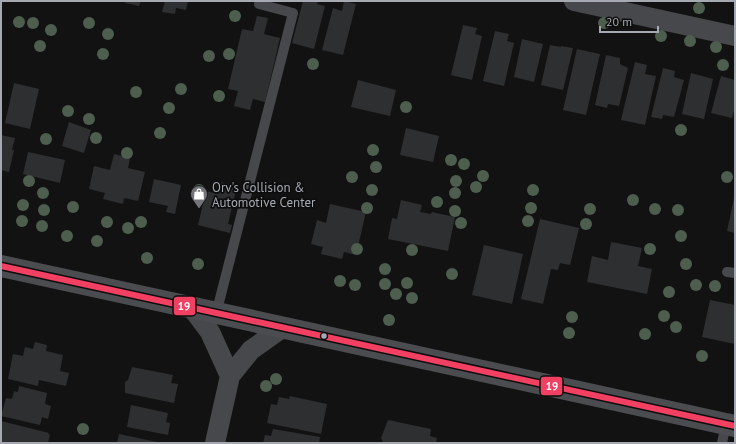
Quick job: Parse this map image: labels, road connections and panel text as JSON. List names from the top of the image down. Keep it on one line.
{"places":{"shop":["Orv's Collision & Automotive Center"]},"lines":["transit line 19"],"scale_bar":"20 m"}
